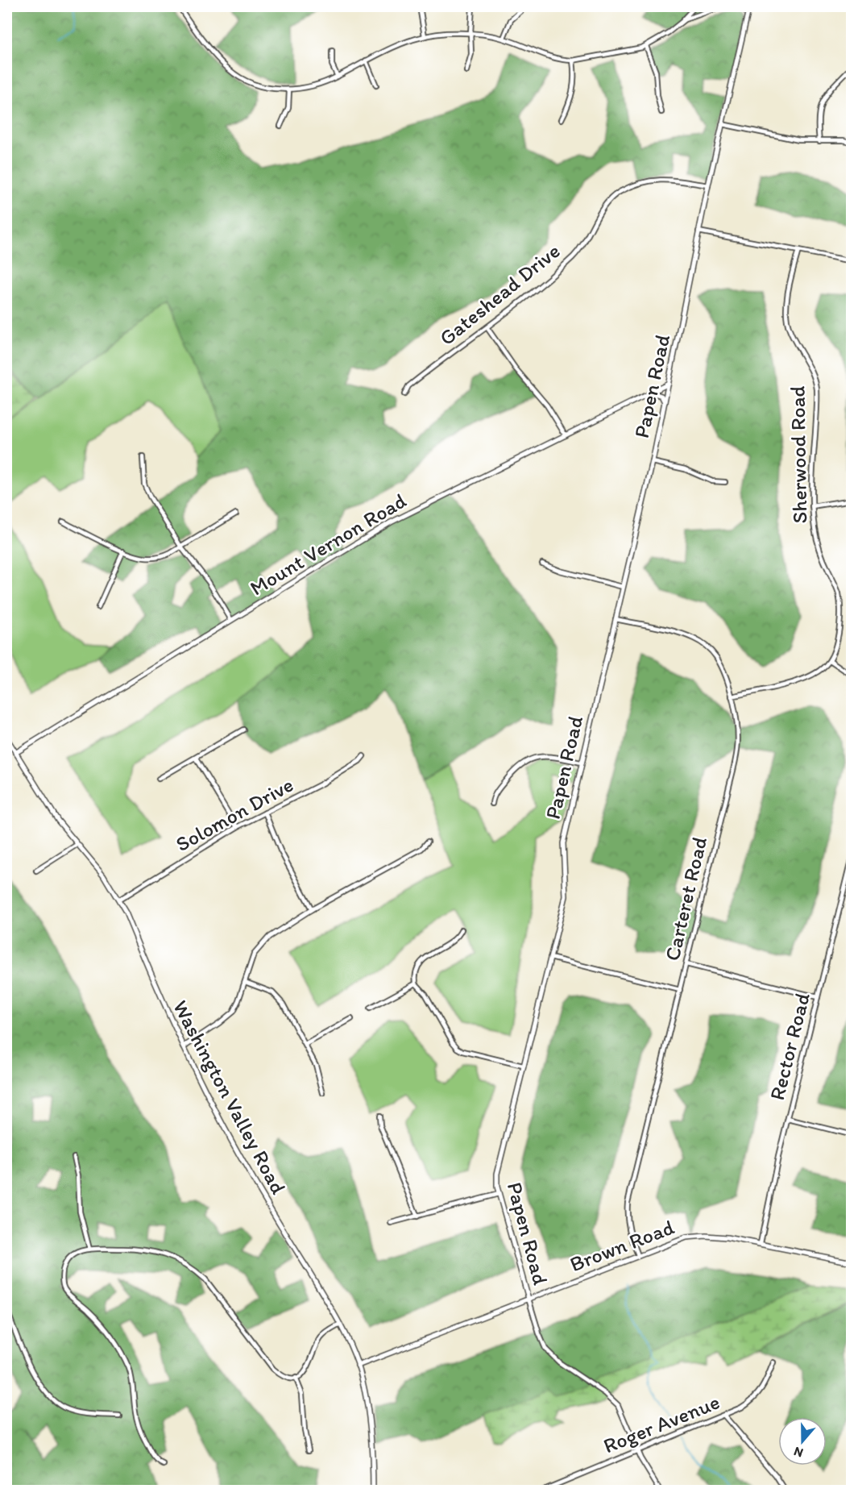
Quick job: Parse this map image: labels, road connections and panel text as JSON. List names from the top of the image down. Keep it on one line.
{"streets":{"street":["Gateshead Drive","Papen Road","Sherwood Road","Mount Vernon Road","Solomon Drive","Carteret Road","Rector Road","Washington Valley Road","Brown Road","Roger Avenue"]},"crossings":[["Gateshead Drive","Papen Road"],["Papen Road","Mount Vernon Road"],["Papen Road","Carteret Road"],["Papen Road","Brown Road"],["Papen Road","Roger Avenue"],["Mount Vernon Road","Washington Valley Road"],["Solomon Drive","Washington Valley Road"],["Carteret Road","Brown Road"],["Rector Road","Brown Road"],["Washington Valley Road","Brown Road"]],"north":"bottom"}
